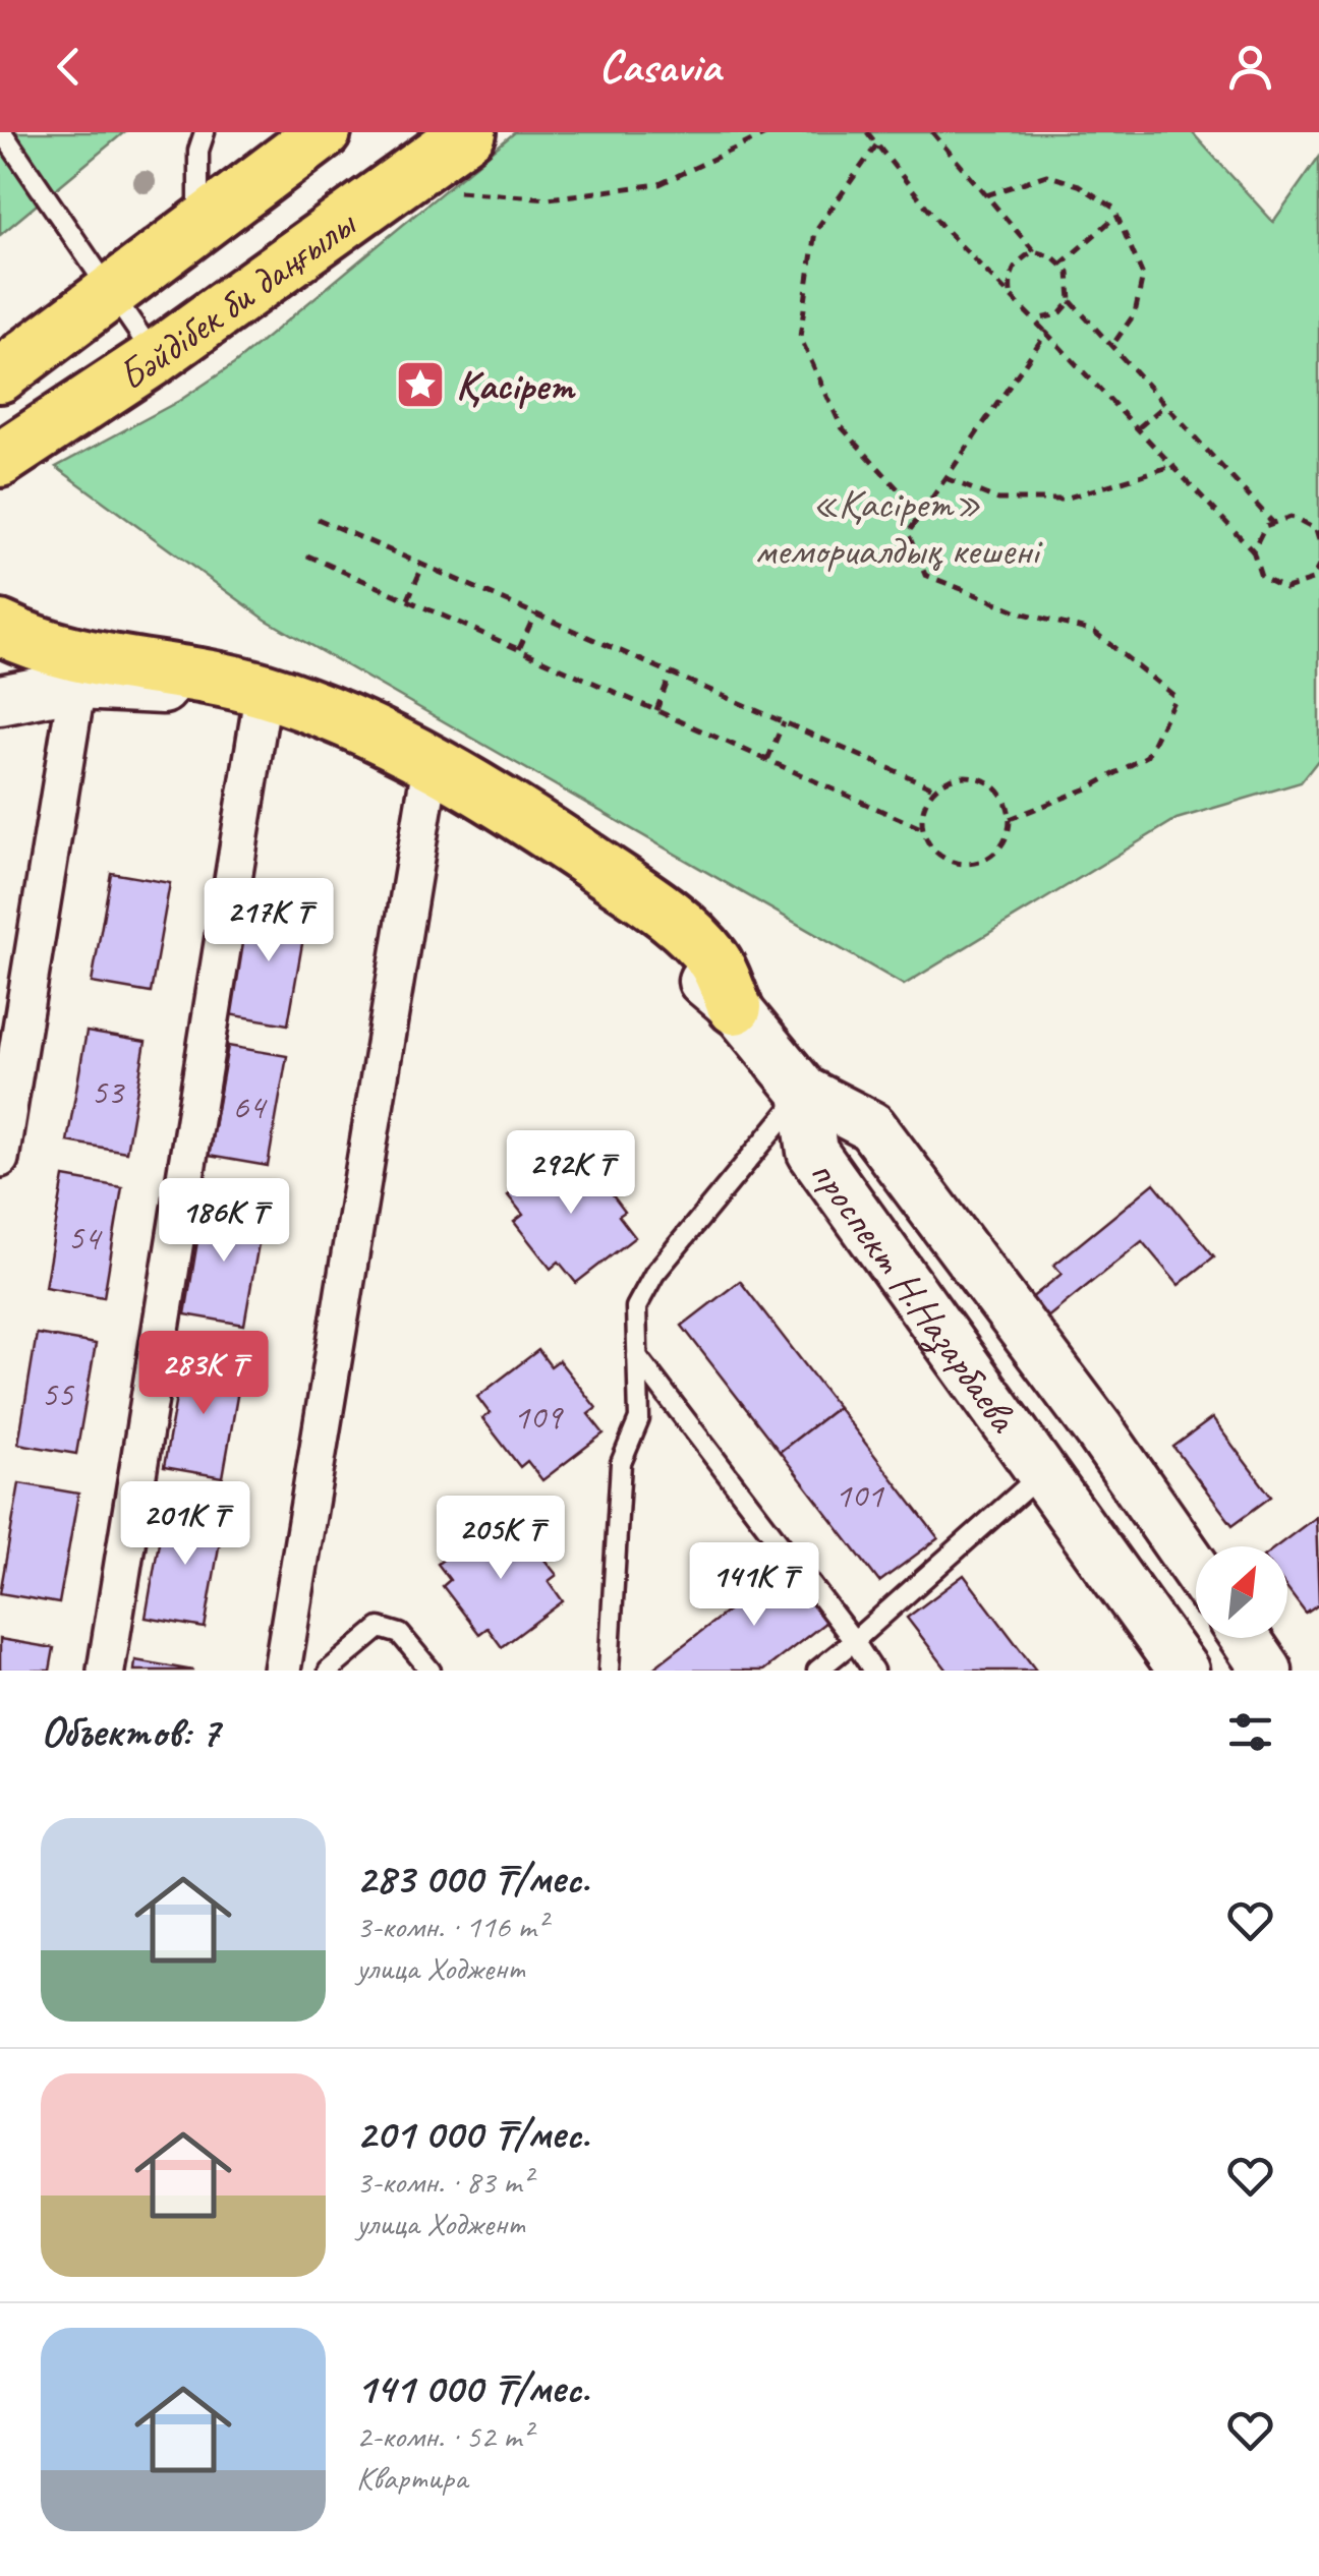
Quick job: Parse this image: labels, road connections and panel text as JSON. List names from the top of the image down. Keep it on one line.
{"streets":{"main road":["Бәйдібек би даңғылы","проспект Н.Назарбаева"]},"parks":["«Қасірет» мемориалдық кешені"],"places":{"place":["Қасірет"]},"house_numbers":["53","64","54","55","109","101"],"north":"top right","page":{"header":"Casavia","price":["217K ₸","292K ₸","186K ₸","283K ₸","201K ₸","205K ₸","141K ₸"],"heading":"Объектов: 7","list":[{"name":"283 000 ₸/мес.","note":"3-комн. · 116 m² · улица Ходжент"},{"name":"201 000 ₸/мес.","note":"3-комн. · 83 m² · улица Ходжент"},{"name":"141 000 ₸/мес.","note":"2-комн. · 52 m² · Квартира"}]}}
